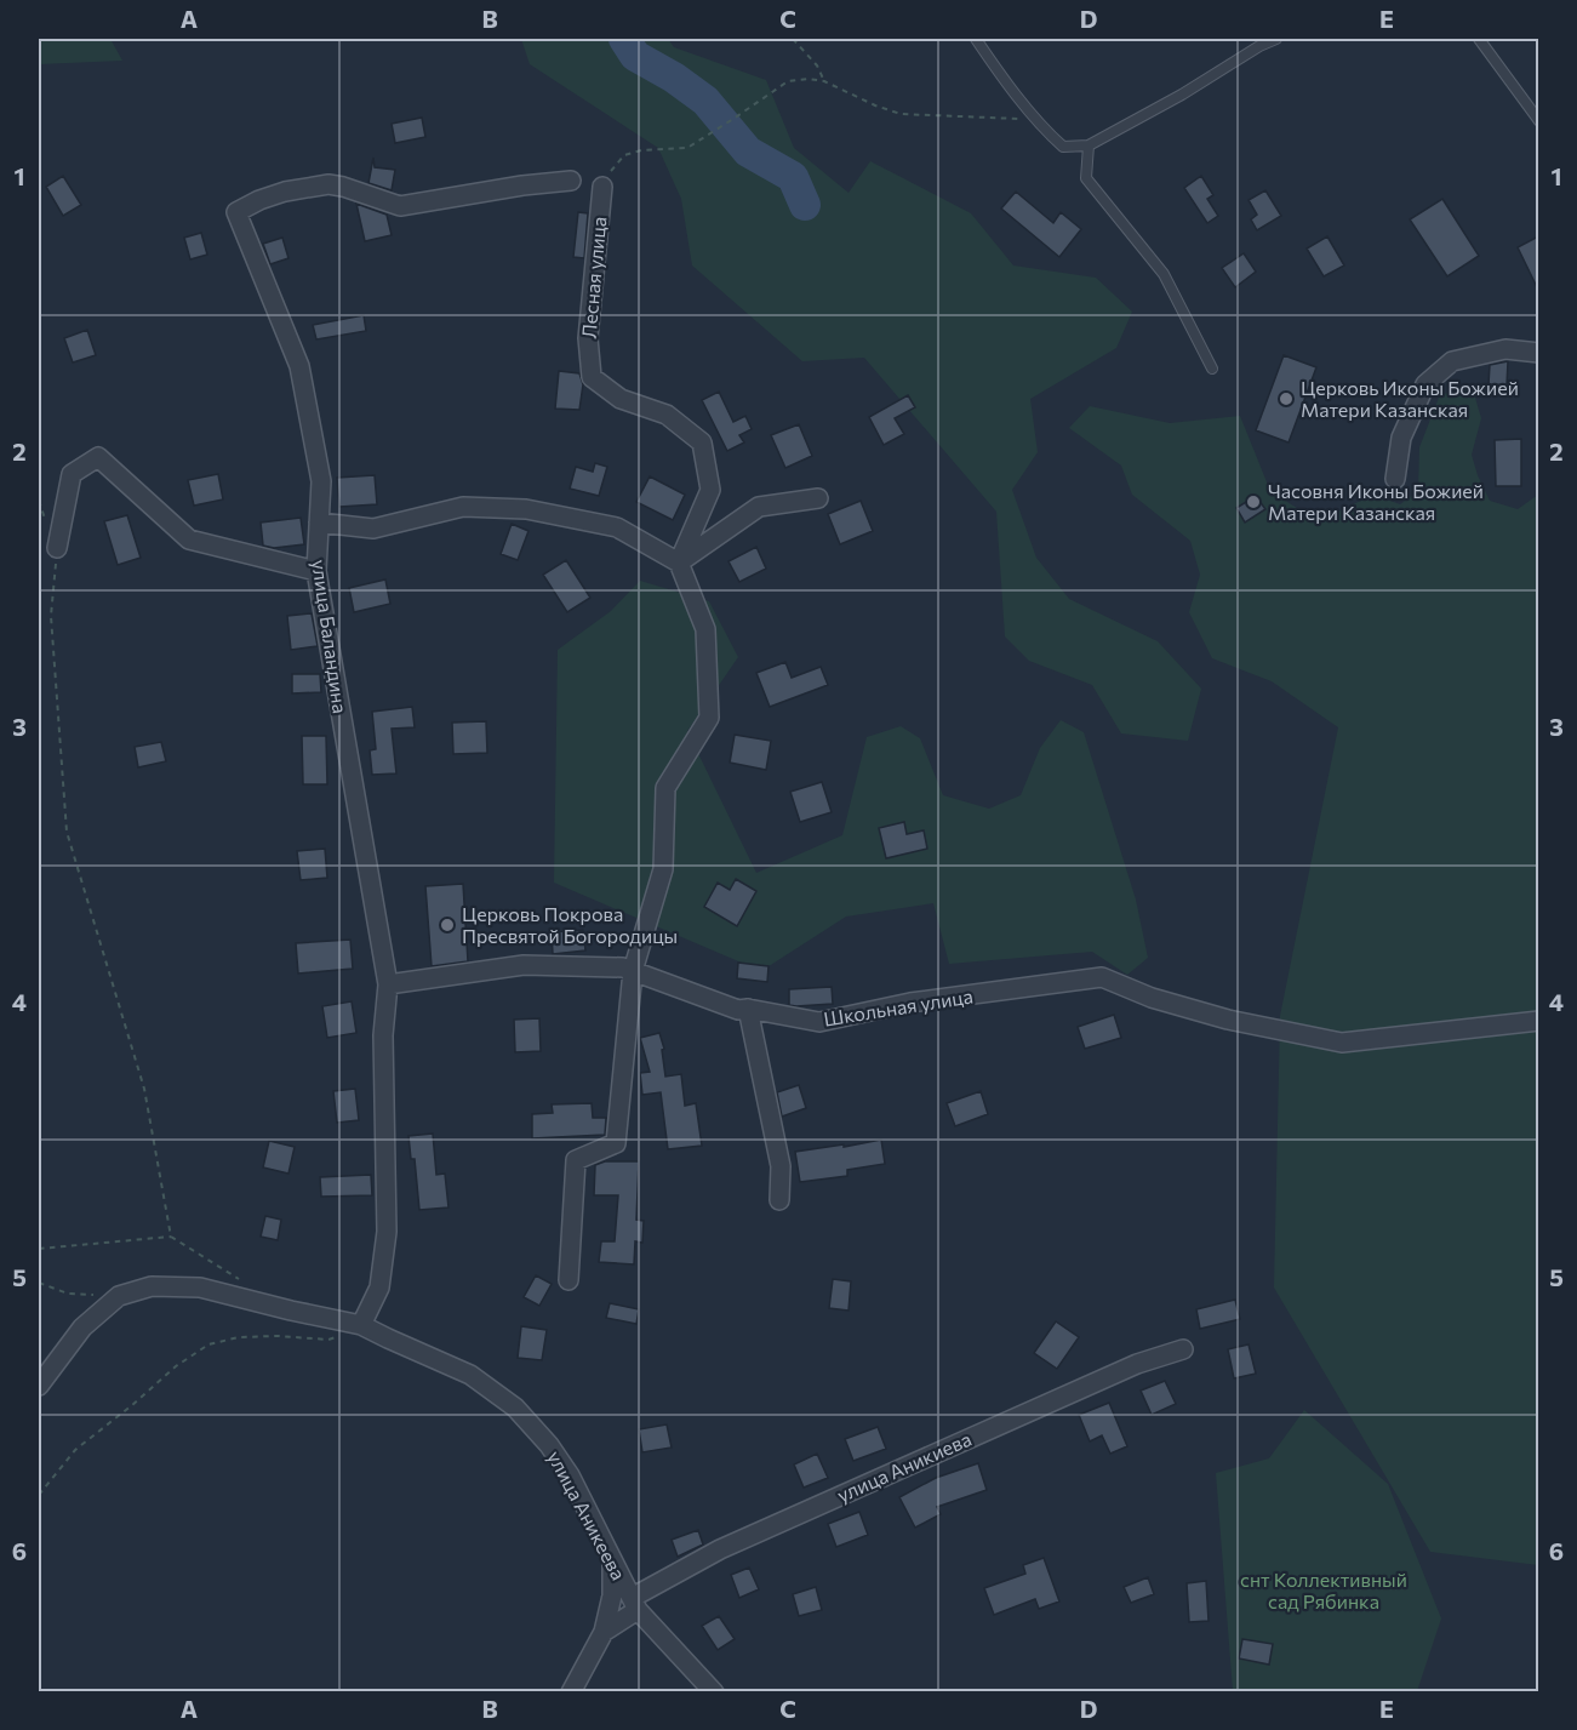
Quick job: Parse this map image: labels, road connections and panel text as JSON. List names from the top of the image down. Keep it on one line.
{"streets":{"street":["Лесная улица","улица Баландина","Школьная улица","улица Аникиева","улица Аникеева"]},"crossings":[["улица Баландина","Школьная улица"],["улица Баландина","улица Аникеева"],["улица Аникиева","улица Аникеева"]],"parks":["снт Коллективный сад Рябинка"],"places":["Церковь Иконы Божией Матери Казанская","Часовня Иконы Божией Матери Казанская","Церковь Покрова Пресвятой Богородицы"],"grid":{"columns":["A","B","C","D","E"],"rows":["1","2","3","4","5","6"]}}
